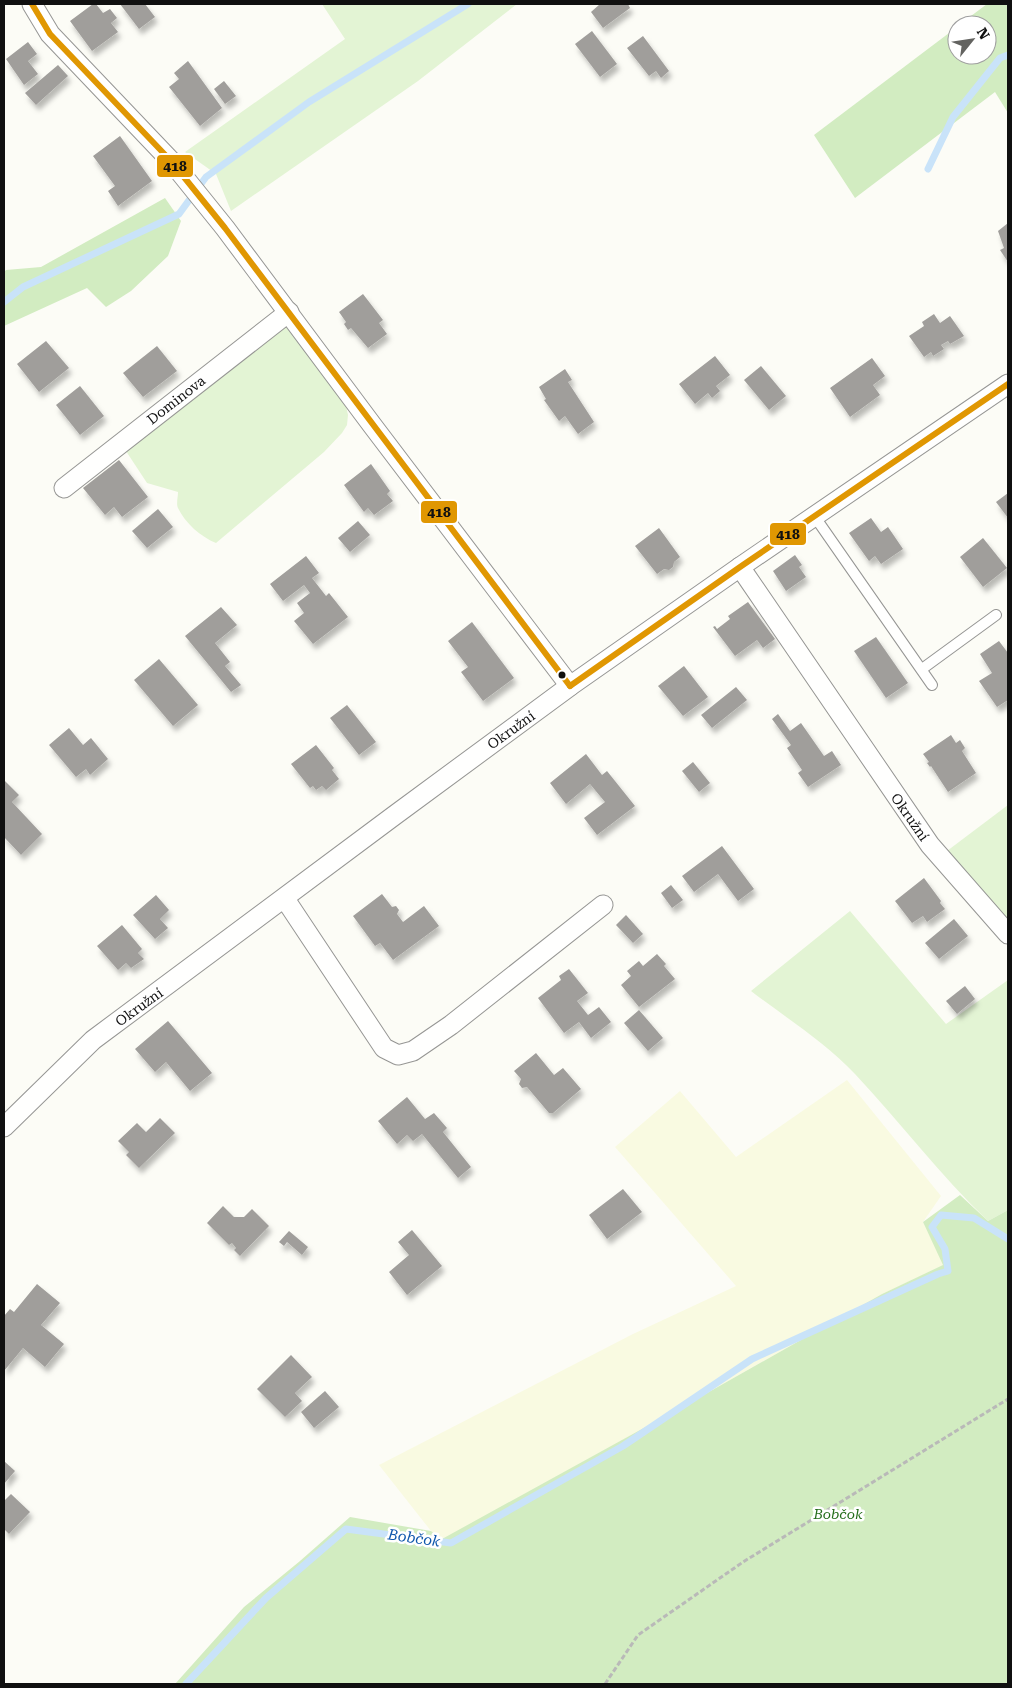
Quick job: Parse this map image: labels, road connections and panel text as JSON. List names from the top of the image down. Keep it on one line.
{"streets":{"street":["Dominova","Okružní"]},"water":["Bobčok"],"parks":["Bobčok"],"lines":["transit line 418"],"north":"top right"}
